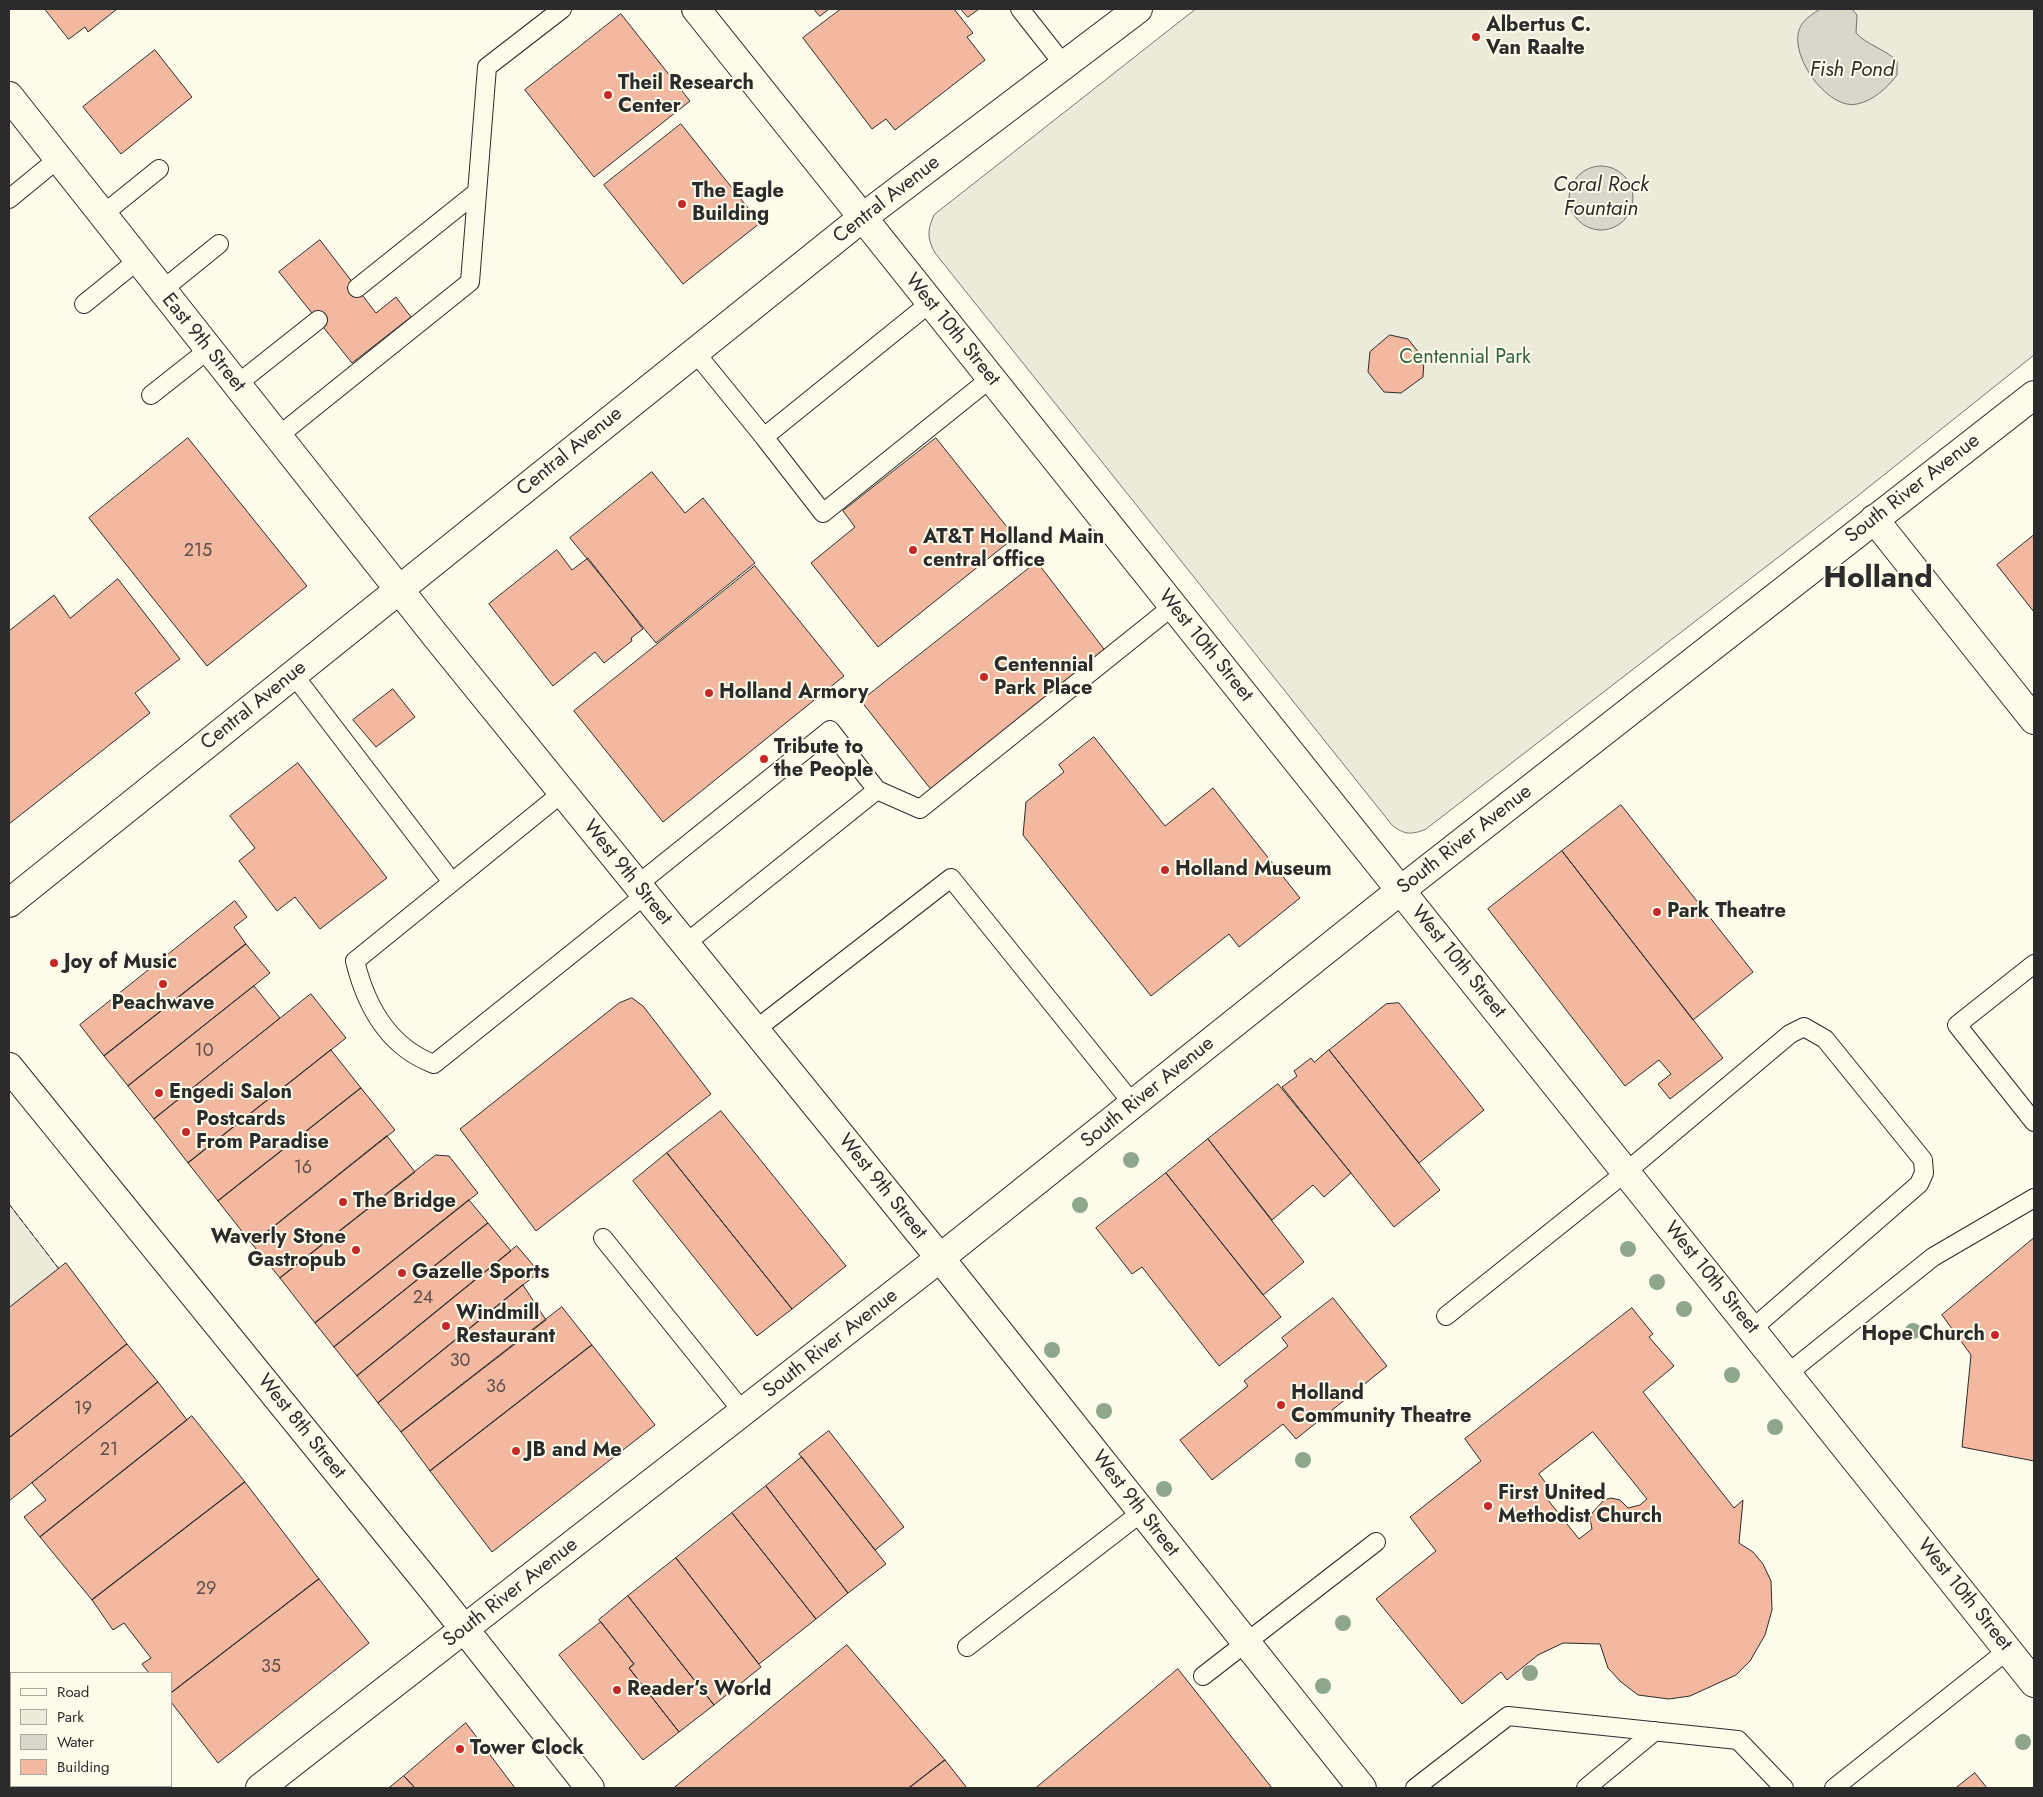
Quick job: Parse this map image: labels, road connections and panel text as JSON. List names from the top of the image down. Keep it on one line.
{"streets":{"main road":["Central Avenue","West 10th Street","East 9th Street","South River Avenue","West 9th Street","West 8th Street"]},"crossings":[["Central Avenue","West 10th Street"],["Central Avenue","East 9th Street"],["Central Avenue","West 9th Street"],["West 10th Street","South River Avenue"],["East 9th Street","West 9th Street"],["South River Avenue","West 9th Street"],["South River Avenue","West 8th Street"]],"districts":["Holland"],"water":["Fish Pond","Coral Rock Fountain"],"parks":["Centennial Park"],"places":["Albertus C. Van Raalte","Theil Research Center","The Eagle Building","AT&T Holland Main central office","Centennial Park Place","Holland Armory","Tribute to the People","Holland Museum","Park Theatre","Joy of Music","Peachwave","Engedi Salon","Postcards From Paradise","The Bridge","Waverly Stone Gastropub","Gazelle Sports","Windmill Restaurant","Hope Church","Holland Community Theatre","JB and Me","First United Methodist Church","Reader’s World","Tower Clock"],"house_numbers":["215","10","16","24","30","36","19","21","29","35"],"legend":["Road","Park","Water","Building"]}
